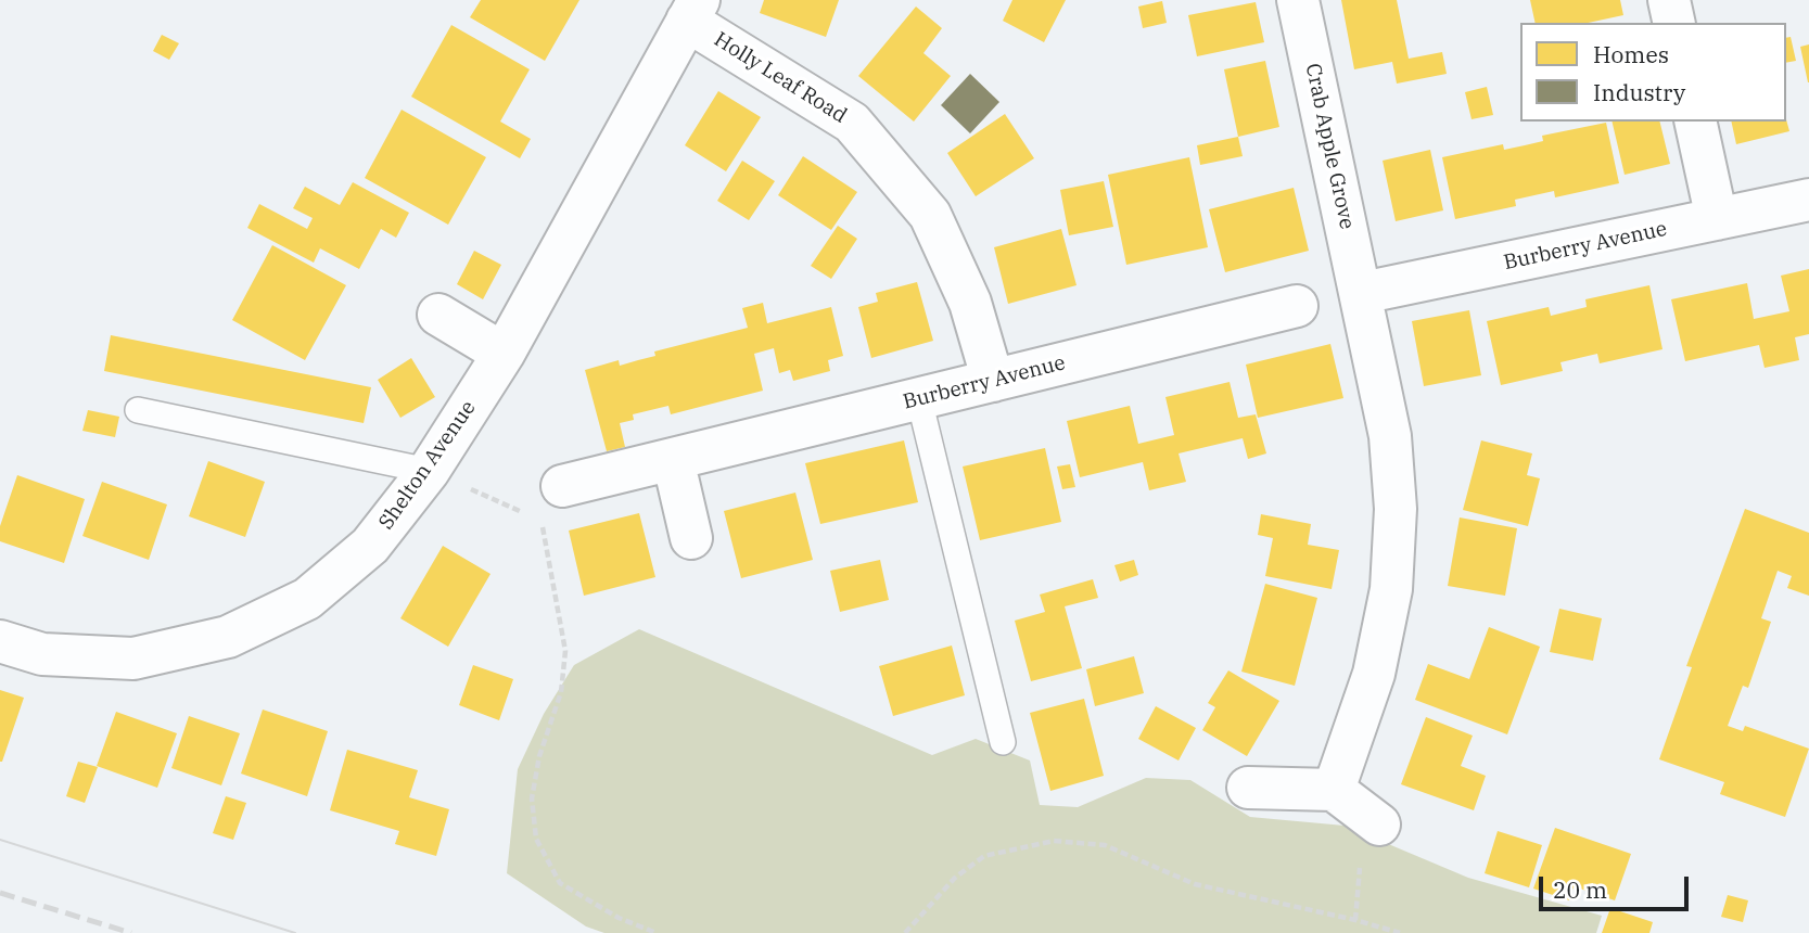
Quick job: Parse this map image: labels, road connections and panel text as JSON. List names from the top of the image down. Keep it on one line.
{"streets":{"street":["Holly Leaf Road","Crab Apple Grove","Burberry Avenue","Shelton Avenue"]},"crossings":[["Holly Leaf Road","Burberry Avenue"],["Holly Leaf Road","Shelton Avenue"],["Crab Apple Grove","Burberry Avenue"]],"legend":["Homes","Industry"],"scale_bar":"20 m"}
